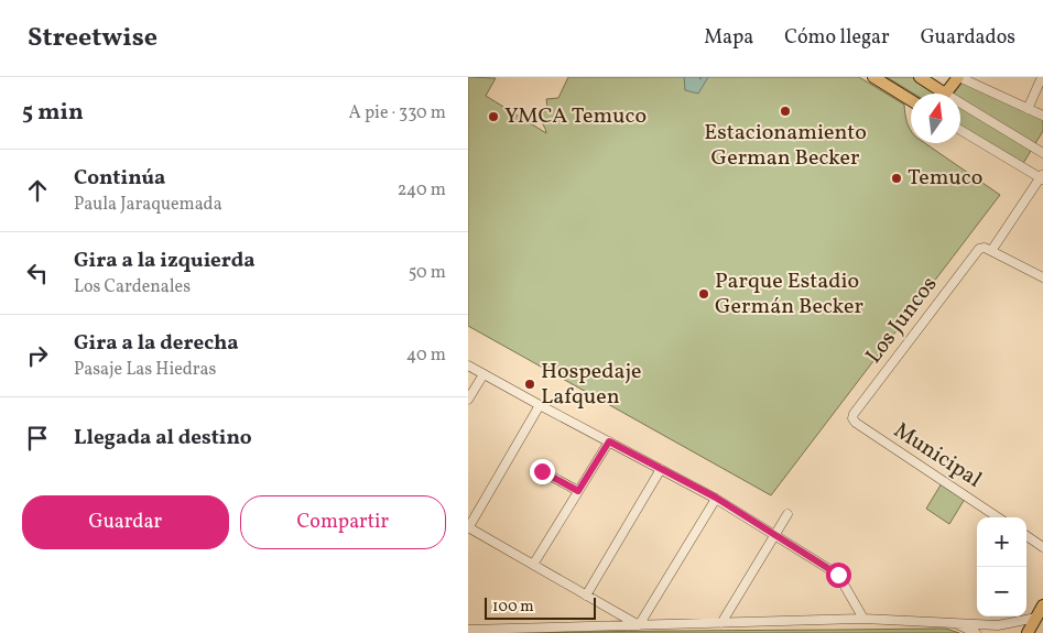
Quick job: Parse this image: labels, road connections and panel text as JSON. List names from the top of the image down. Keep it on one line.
{"streets":{"street":["Los Juncos","Municipal"]},"crossings":[["Los Juncos","Municipal"]],"places":["Estacionamiento German Becker","YMCA Temuco","Temuco","Parque Estadio Germán Becker","Hospedaje Lafquen"],"scale_bar":"100 m","north":"top","page":{"header":"Streetwise","nav":["Mapa","Cómo llegar","Guardados"],"heading":["5 min","A pie · 330 m"],"list":[["Continúa","Paula Jaraquemada","240 m"],["Gira a la izquierda","Los Cardenales","50 m"],["Gira a la derecha","Pasaje Las Hiedras","40 m"],"Llegada al destino"],"buttons":["Guardar","Compartir"],"map_buttons":["+","−"],"scale":"100 m"}}
